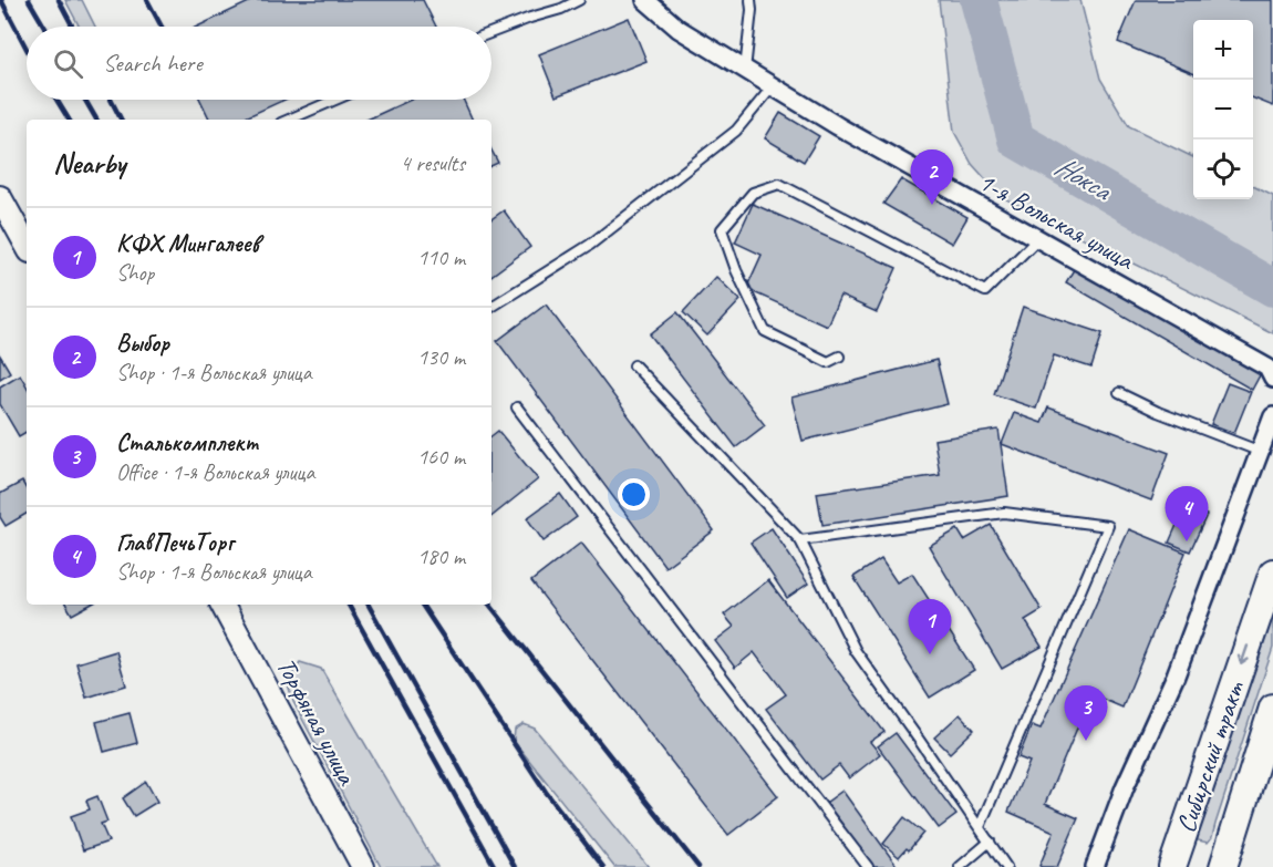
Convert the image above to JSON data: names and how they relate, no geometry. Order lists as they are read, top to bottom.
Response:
{
  "streets": {
    "main road": ["Сибирский тракт"],
    "street": ["1-я Вольская улица", "Торфяная улица"]
  },
  "water": ["Нокса"],
  "page": {
    "map_buttons": ["+", "−"],
    "search": "Search here",
    "heading": ["Nearby", "4 results"],
    "pins": [
      "2",
      "4",
      "1",
      "3"
    ],
    "list": [
      {
        "mark": "1",
        "name": "КФХ Мингалеев",
        "note": "Shop",
        "value": "110 m"
      },
      {
        "mark": "2",
        "name": "Выбор",
        "note": "Shop · 1-я Вольская улица",
        "value": "130 m"
      },
      {
        "mark": "3",
        "name": "Сталькомплект",
        "note": "Office · 1-я Вольская улица",
        "value": "160 m"
      },
      {
        "mark": "4",
        "name": "ГлавПечьТорг",
        "note": "Shop · 1-я Вольская улица",
        "value": "180 m"
      }
    ]
  }
}
